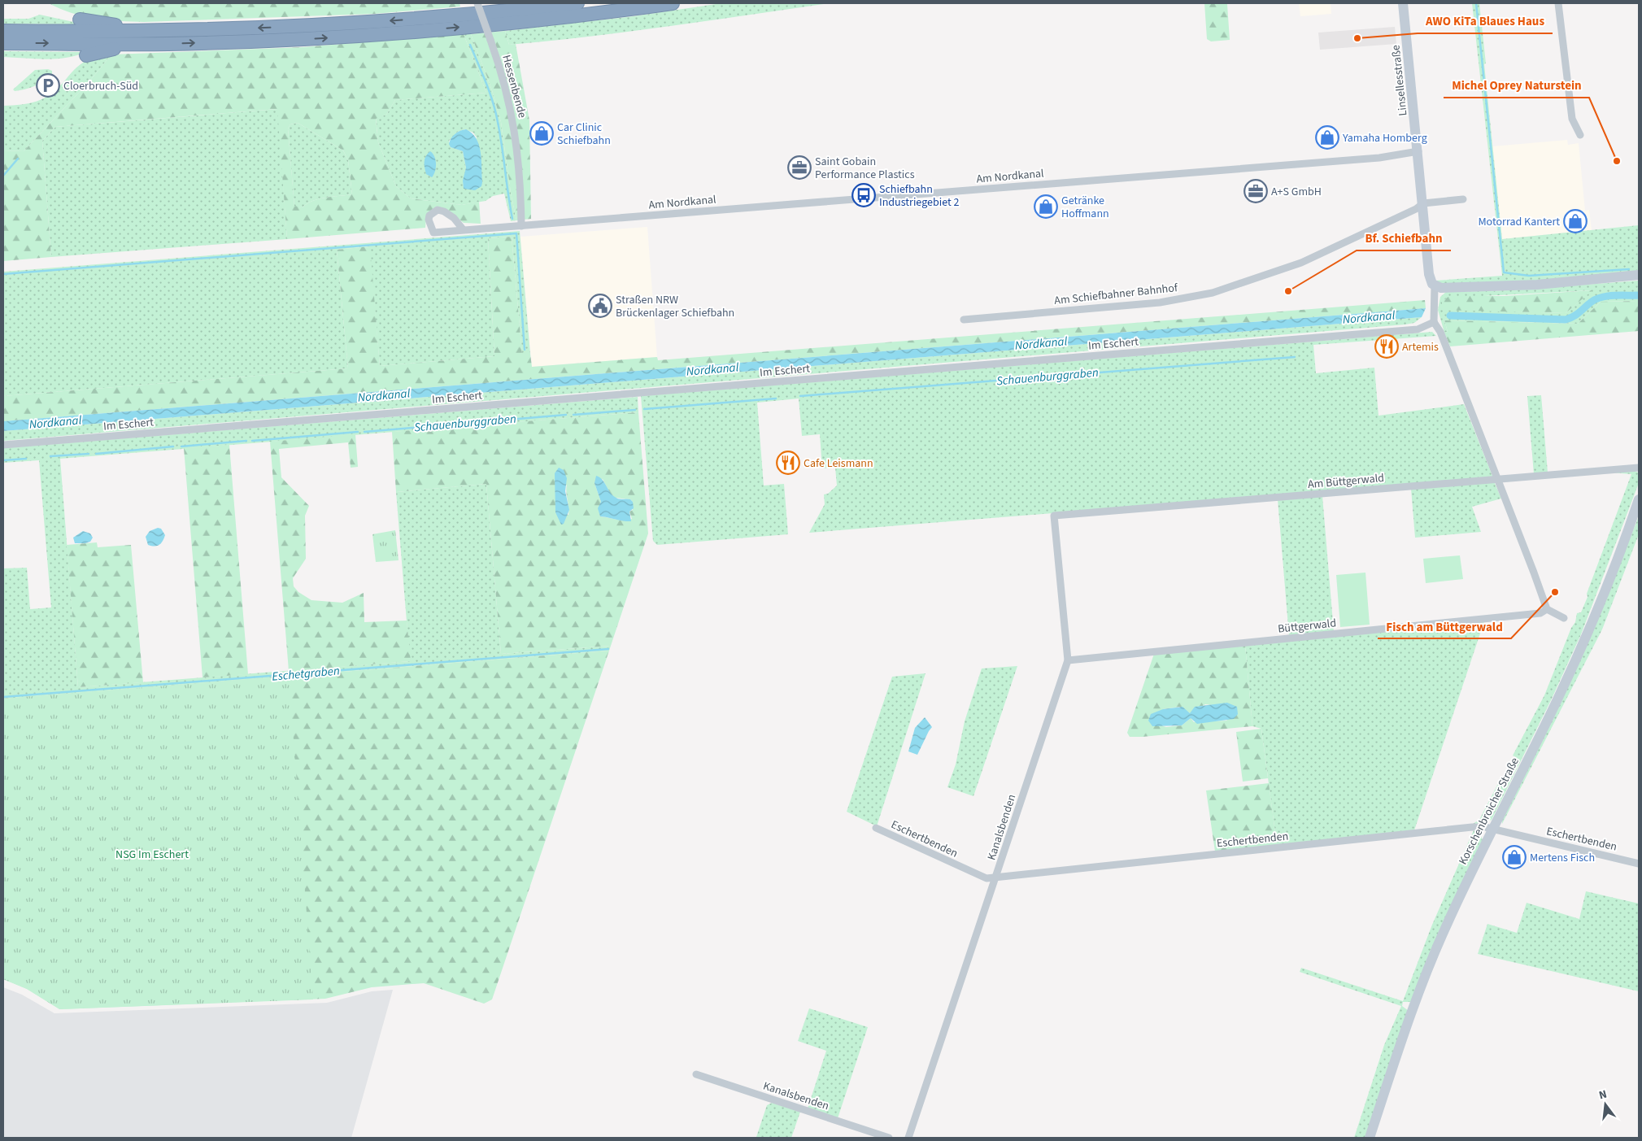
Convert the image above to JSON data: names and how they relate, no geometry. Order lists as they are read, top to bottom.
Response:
{
  "streets": {
    "main road": ["Linsellesstraße", "Korschenbroicher Straße"],
    "street": [
      "Hessenbende",
      "Am Nordkanal",
      "Am Schiefbahner Bahnhof",
      "Im Eschert",
      "Am Büttgerwald",
      "Büttgerwald",
      "Kanalsbenden",
      "Eschertbenden"
    ]
  },
  "crossings": [
    ["Linsellesstraße", "Am Nordkanal"],
    ["Linsellesstraße", "Am Schiefbahner Bahnhof"],
    ["Hessenbende", "Am Nordkanal"],
    ["Am Büttgerwald", "Kanalsbenden"],
    ["Büttgerwald", "Kanalsbenden"],
    ["Korschenbroicher Straße", "Eschertbenden"],
    ["Kanalsbenden", "Eschertbenden"]
  ],
  "water": ["Nordkanal", "Schauenburggraben", "Eschetgraben"],
  "parks": ["NSG Im Eschert"],
  "places": {
    "other": [
      "AWO KiTa Blaues Haus",
      "Michel Oprey Naturstein",
      "Bf. Schiefbahn",
      "Fisch am Büttgerwald"
    ],
    "parking": ["Cloerbruch-Süd"],
    "shop": [
      "Car Clinic Schiefbahn",
      "Yamaha Homberg",
      "Getränke Hoffmann",
      "Motorrad Kantert",
      "Mertens Fisch"
    ],
    "office": ["Saint Gobain Performance Plastics", "A+S GmbH"],
    "bus stop": ["Schiefbahn Industriegebiet 2"],
    "public building": ["Straßen NRW Brückenlager Schiefbahn"],
    "restaurant": ["Artemis", "Cafe Leismann"]
  },
  "north": "top"
}
